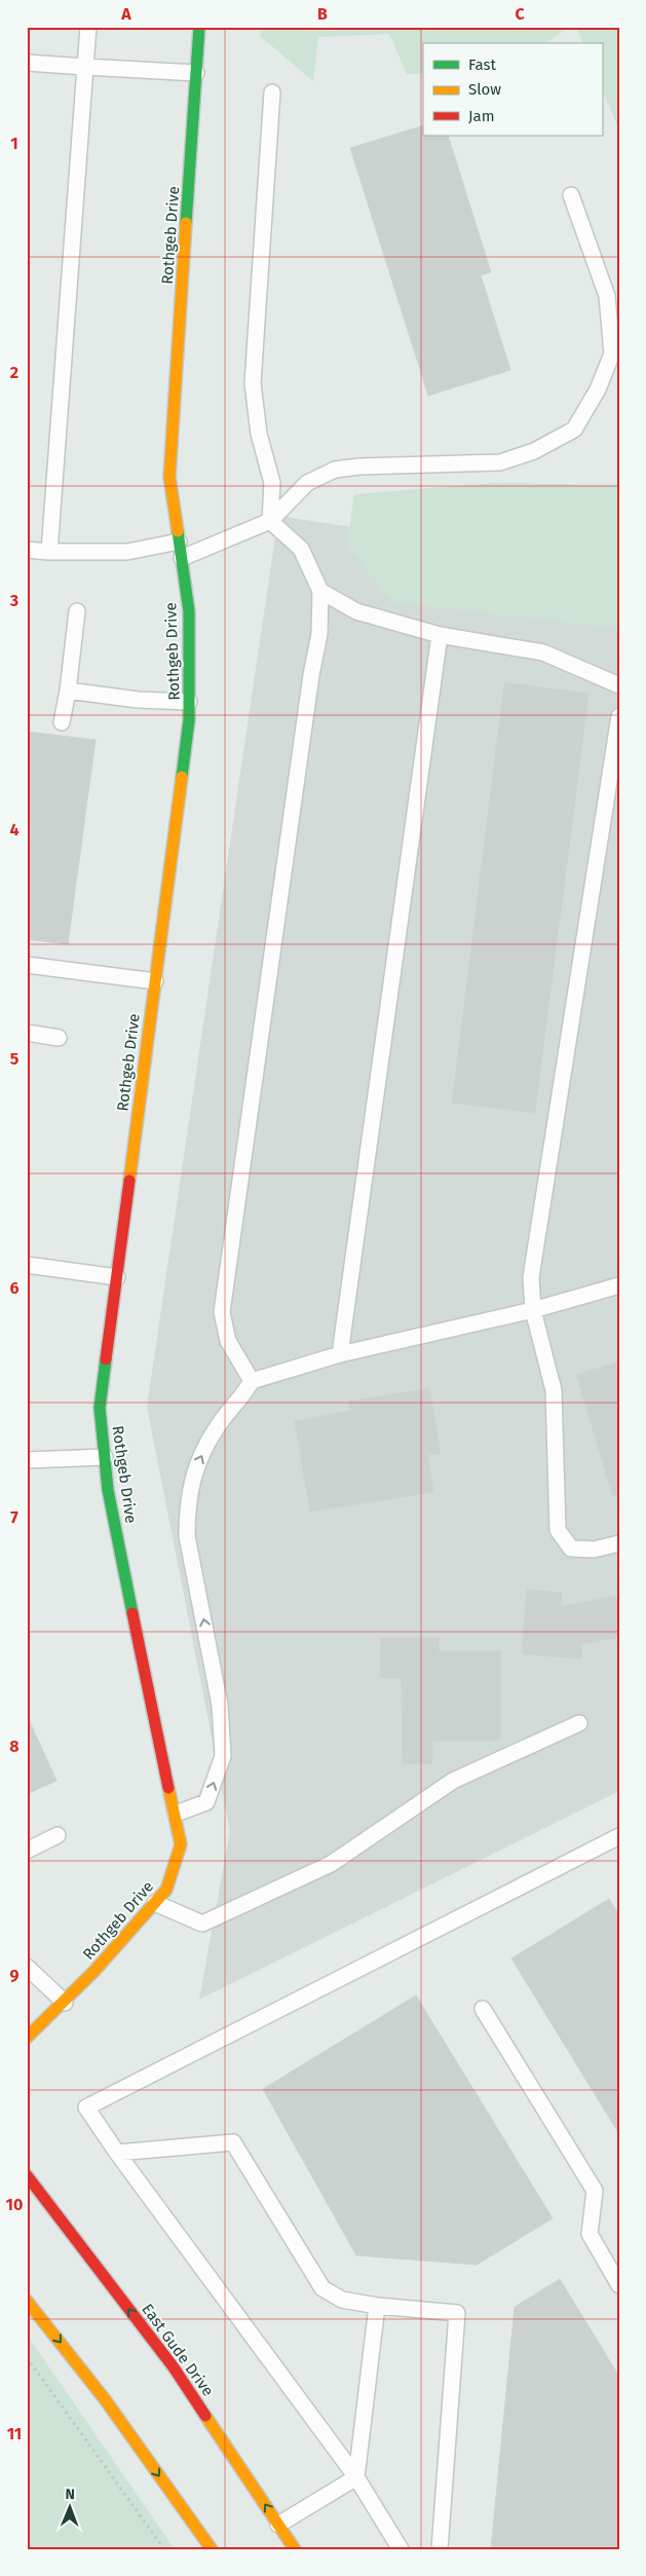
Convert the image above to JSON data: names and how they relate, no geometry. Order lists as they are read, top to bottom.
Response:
{
  "streets": {
    "street": ["Rothgeb Drive", "East Gude Drive"]
  },
  "legend": ["Fast", "Slow", "Jam"],
  "north": "top",
  "grid": {
    "columns": ["A", "B", "C"],
    "rows": [
      "1",
      "2",
      "3",
      "4",
      "5",
      "6",
      "7",
      "8",
      "9",
      "10",
      "11"
    ]
  }
}
